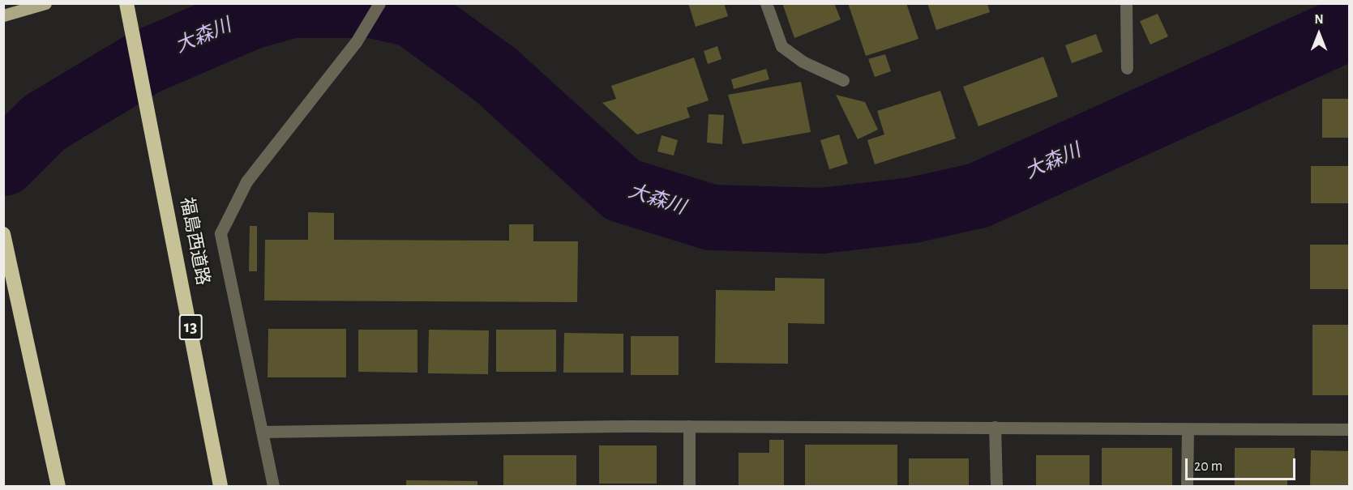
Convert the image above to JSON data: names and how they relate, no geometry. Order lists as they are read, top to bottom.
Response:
{
  "streets": {
    "highway": ["福島西道路", "13"]
  },
  "water": ["大森川"],
  "scale_bar": "20 m",
  "north": "top"
}
